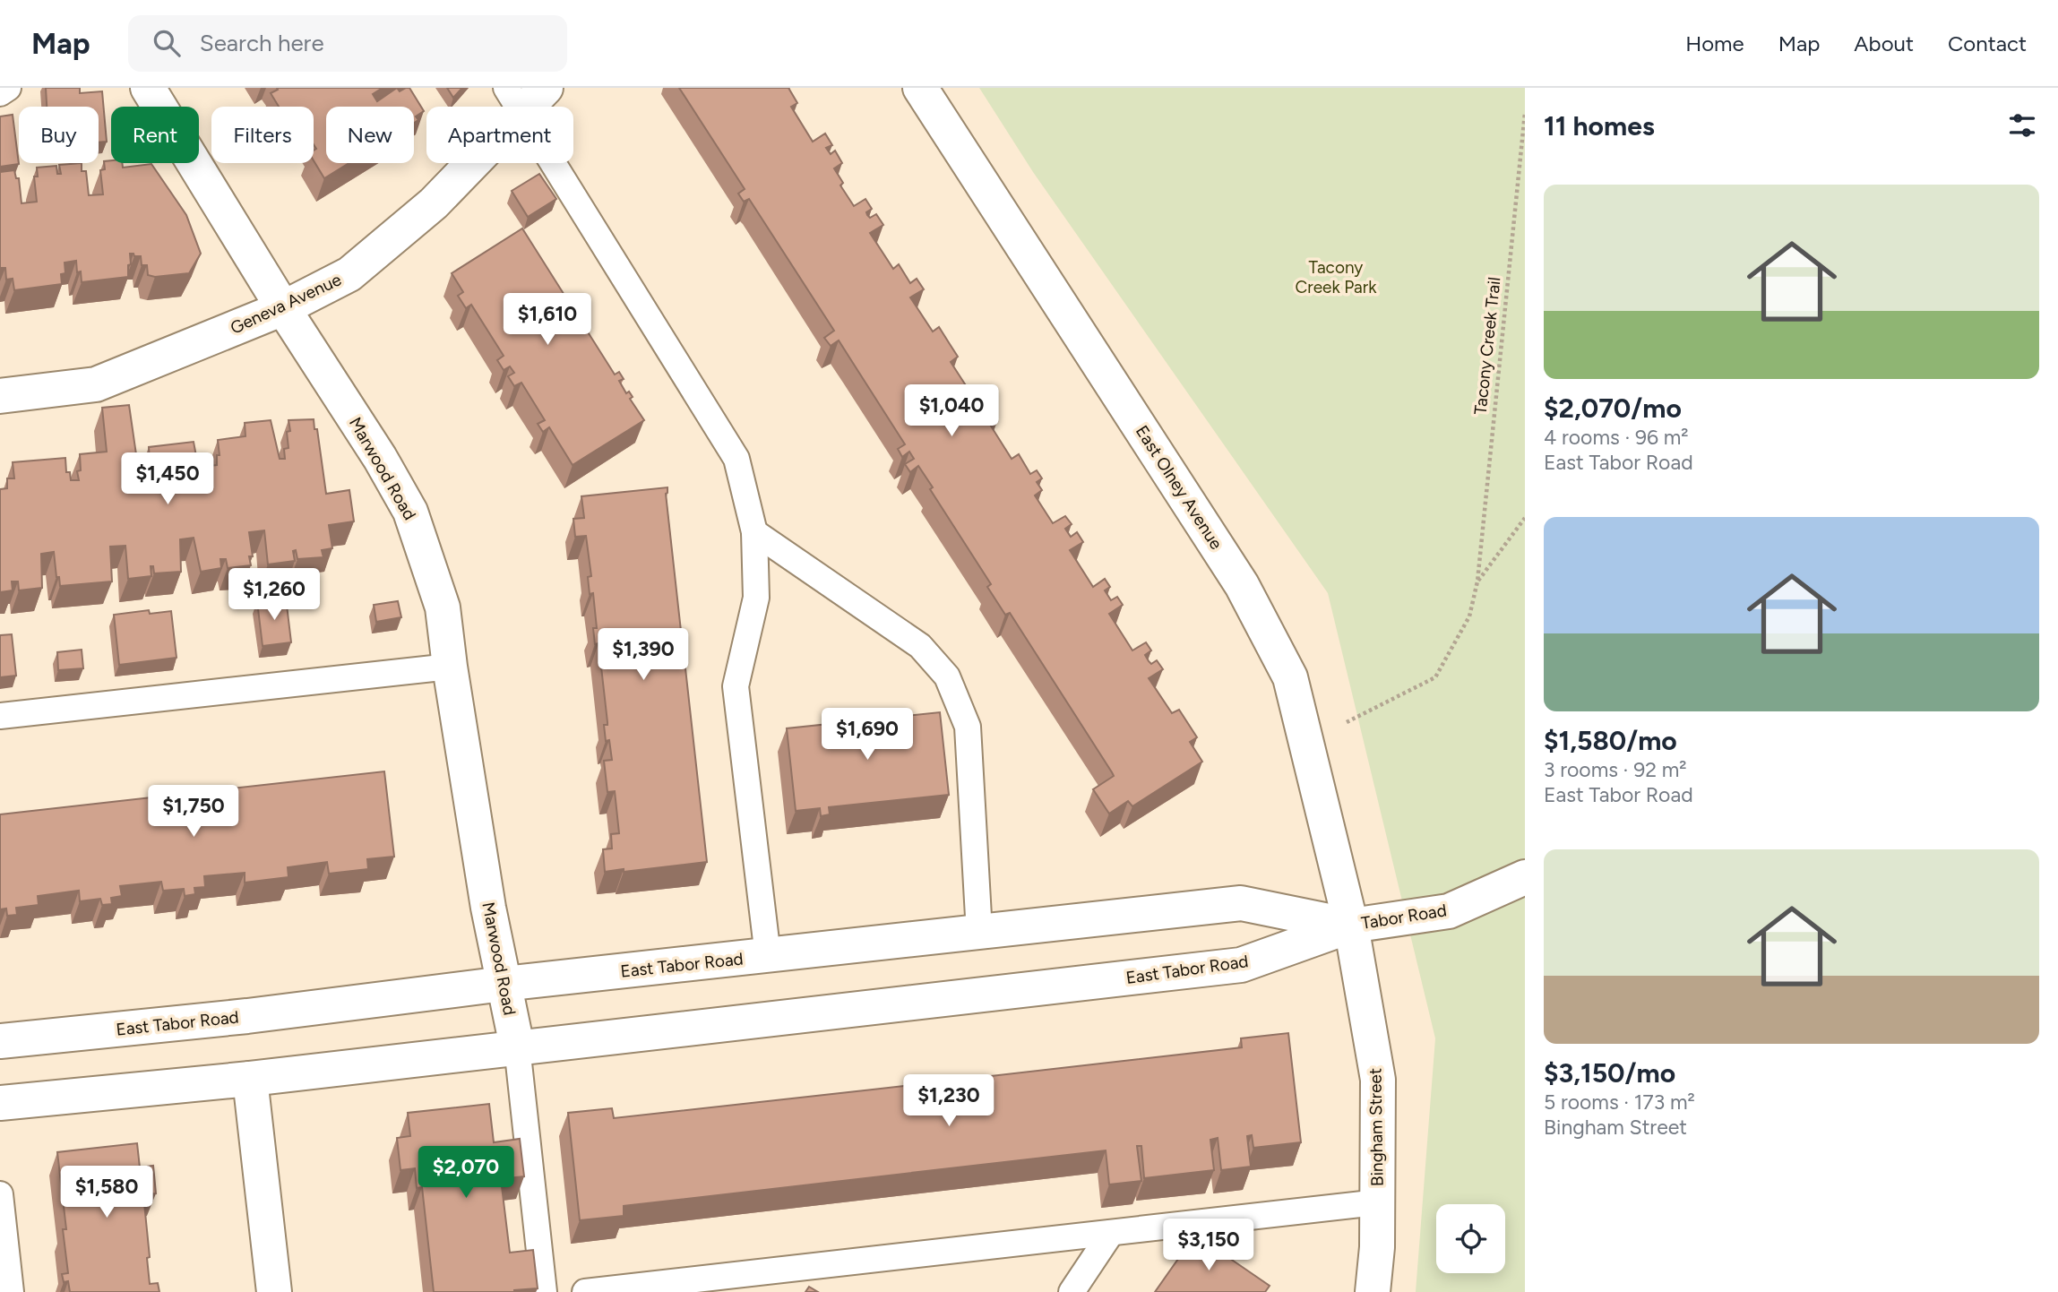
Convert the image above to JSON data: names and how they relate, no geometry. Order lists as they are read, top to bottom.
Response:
{
  "streets": {
    "street": [
      "Geneva Avenue",
      "Marwood Road",
      "East Olney Avenue",
      "Tabor Road",
      "East Tabor Road",
      "Bingham Street"
    ],
    "path": ["Tacony Creek Trail"]
  },
  "crossings": [
    ["Geneva Avenue", "Marwood Road"],
    ["Tacony Creek Trail", "East Olney Avenue"],
    ["Marwood Road", "East Tabor Road"],
    ["East Olney Avenue", "Tabor Road"],
    ["East Olney Avenue", "East Tabor Road"],
    ["East Olney Avenue", "Bingham Street"],
    ["Tabor Road", "East Tabor Road"],
    ["Tabor Road", "Bingham Street"],
    ["East Tabor Road", "Bingham Street"]
  ],
  "parks": ["Tacony Creek Park"],
  "page": {
    "header": "Map",
    "search": "Search here",
    "nav": [
      "Home",
      "Map",
      "About",
      "Contact"
    ],
    "heading": "11 homes",
    "chip": [
      "Buy",
      "Rent",
      "Filters",
      "New",
      "Apartment"
    ],
    "list": [
      {
        "name": "$2,070/mo",
        "note": "4 rooms · 96 m² · East Tabor Road"
      },
      {
        "name": "$1,580/mo",
        "note": "3 rooms · 92 m² · East Tabor Road"
      },
      {
        "name": "$3,150/mo",
        "note": "5 rooms · 173 m² · Bingham Street"
      }
    ],
    "price": [
      "$1,610",
      "$1,040",
      "$1,450",
      "$1,260",
      "$1,390",
      "$1,690",
      "$1,750",
      "$1,230",
      "$2,070",
      "$1,580",
      "$3,150"
    ]
  }
}
